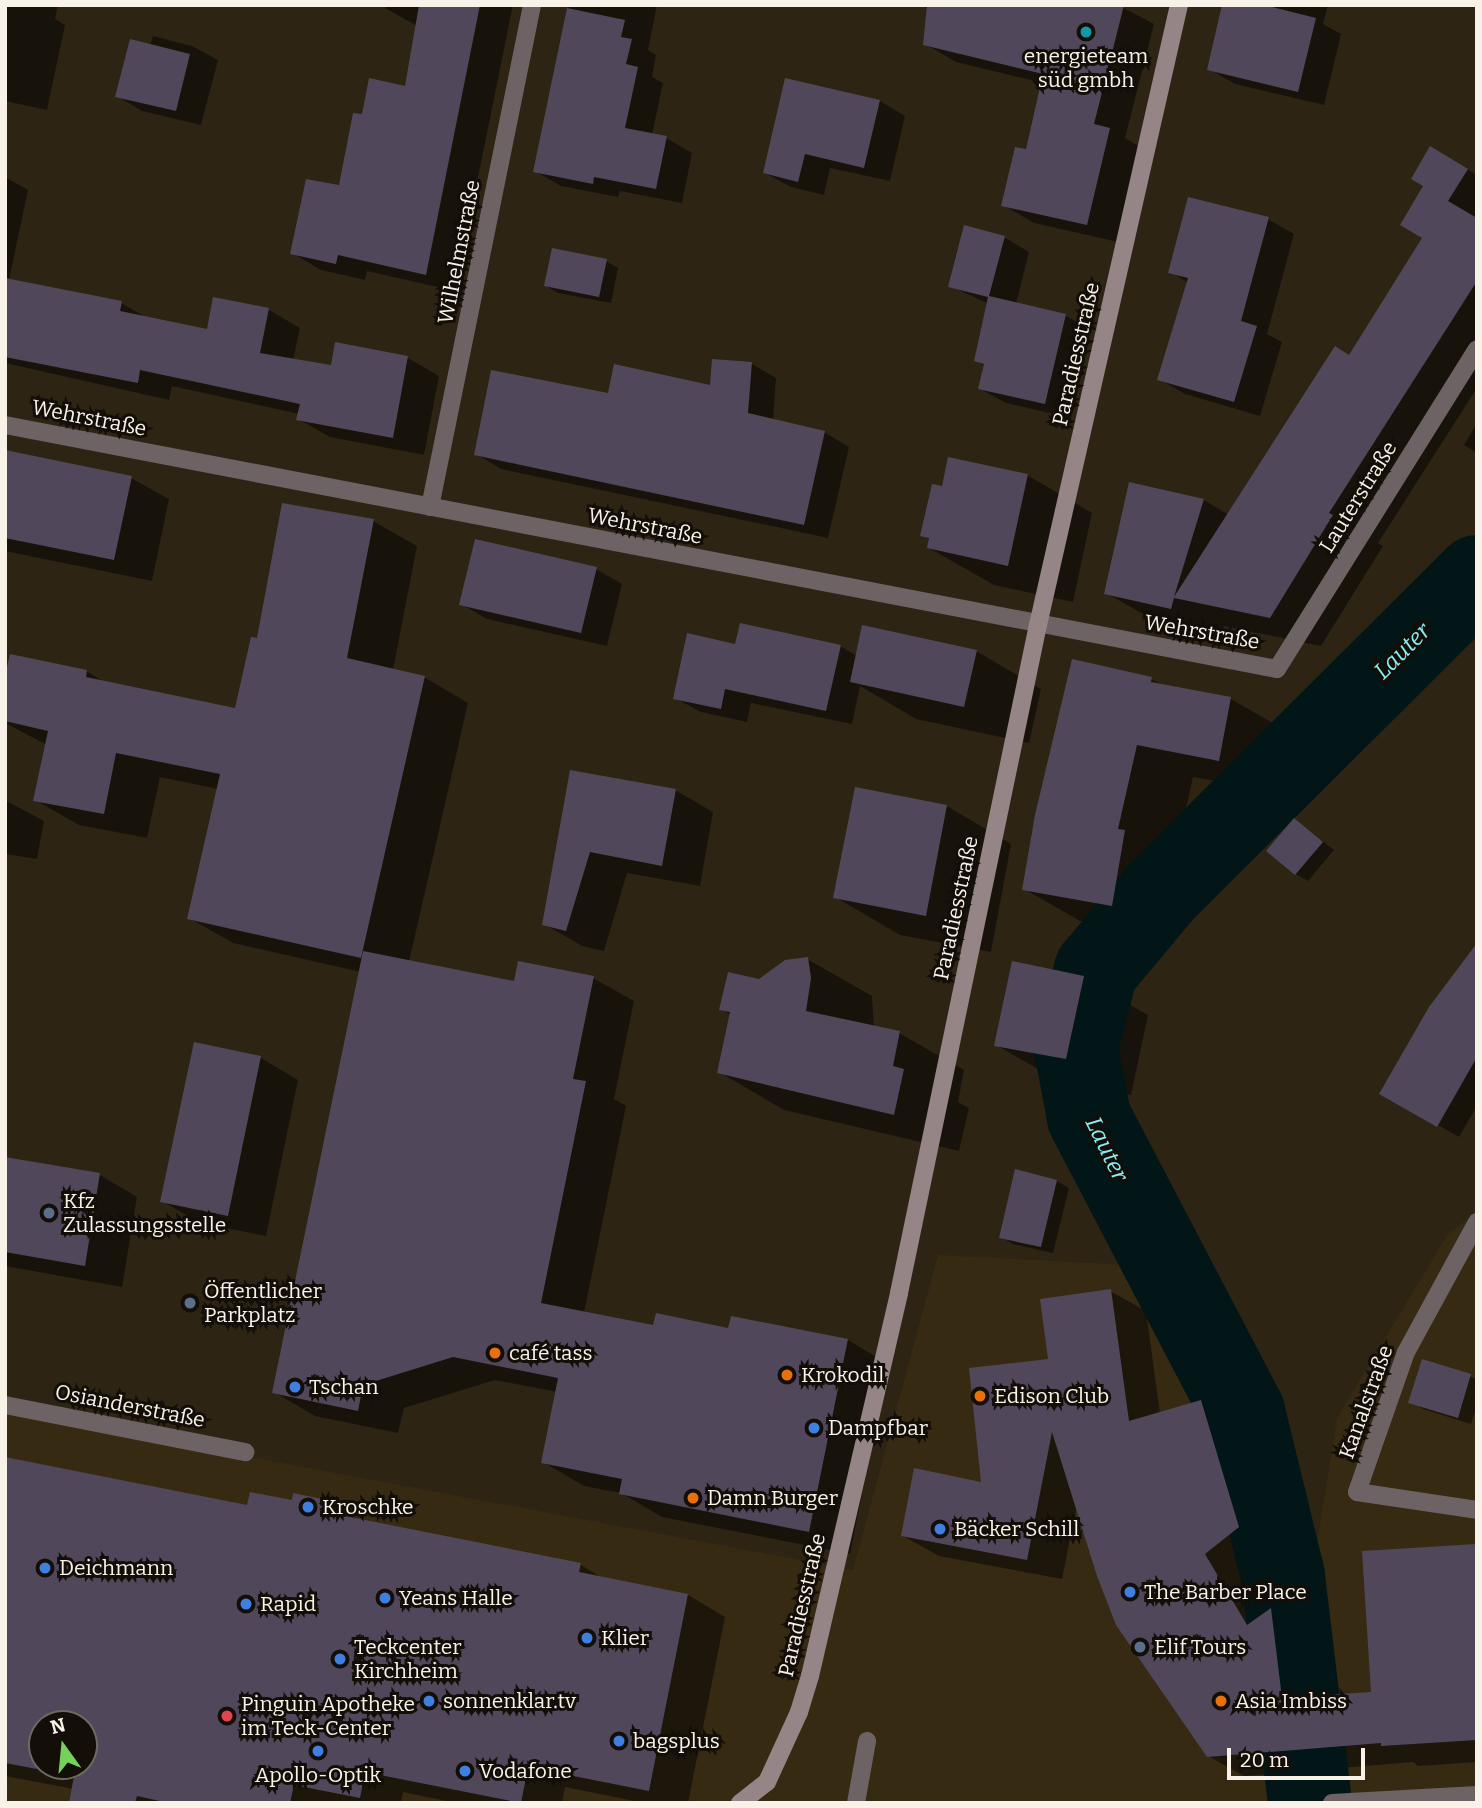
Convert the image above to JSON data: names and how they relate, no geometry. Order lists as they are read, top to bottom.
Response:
{
  "streets": {
    "main road": ["Paradiesstraße"],
    "street": [
      "Wilhelmstraße",
      "Wehrstraße",
      "Lauterstraße",
      "Kanalstraße",
      "Osianderstraße"
    ]
  },
  "crossings": [
    ["Wilhelmstraße", "Wehrstraße"],
    ["Paradiesstraße", "Wehrstraße"],
    ["Wehrstraße", "Lauterstraße"]
  ],
  "water": ["Lauter"],
  "places": [
    "energieteam süd gmbh",
    "Kfz Zulassungsstelle",
    "Öffentlicher Parkplatz",
    "café tass",
    "Krokodil",
    "Tschan",
    "Edison Club",
    "Dampfbar",
    "Damn Burger",
    "Kroschke",
    "Bäcker Schill",
    "Deichmann",
    "The Barber Place",
    "Yeans Halle",
    "Rapid",
    "Klier",
    "Elif Tours",
    "Teckcenter Kirchheim",
    "sonnenklar.tv",
    "Asia Imbiss",
    "Pinguin Apotheke im Teck-Center",
    "bagsplus",
    "Apollo-Optik",
    "Vodafone"
  ],
  "scale_bar": "20 m",
  "north": "top"
}
